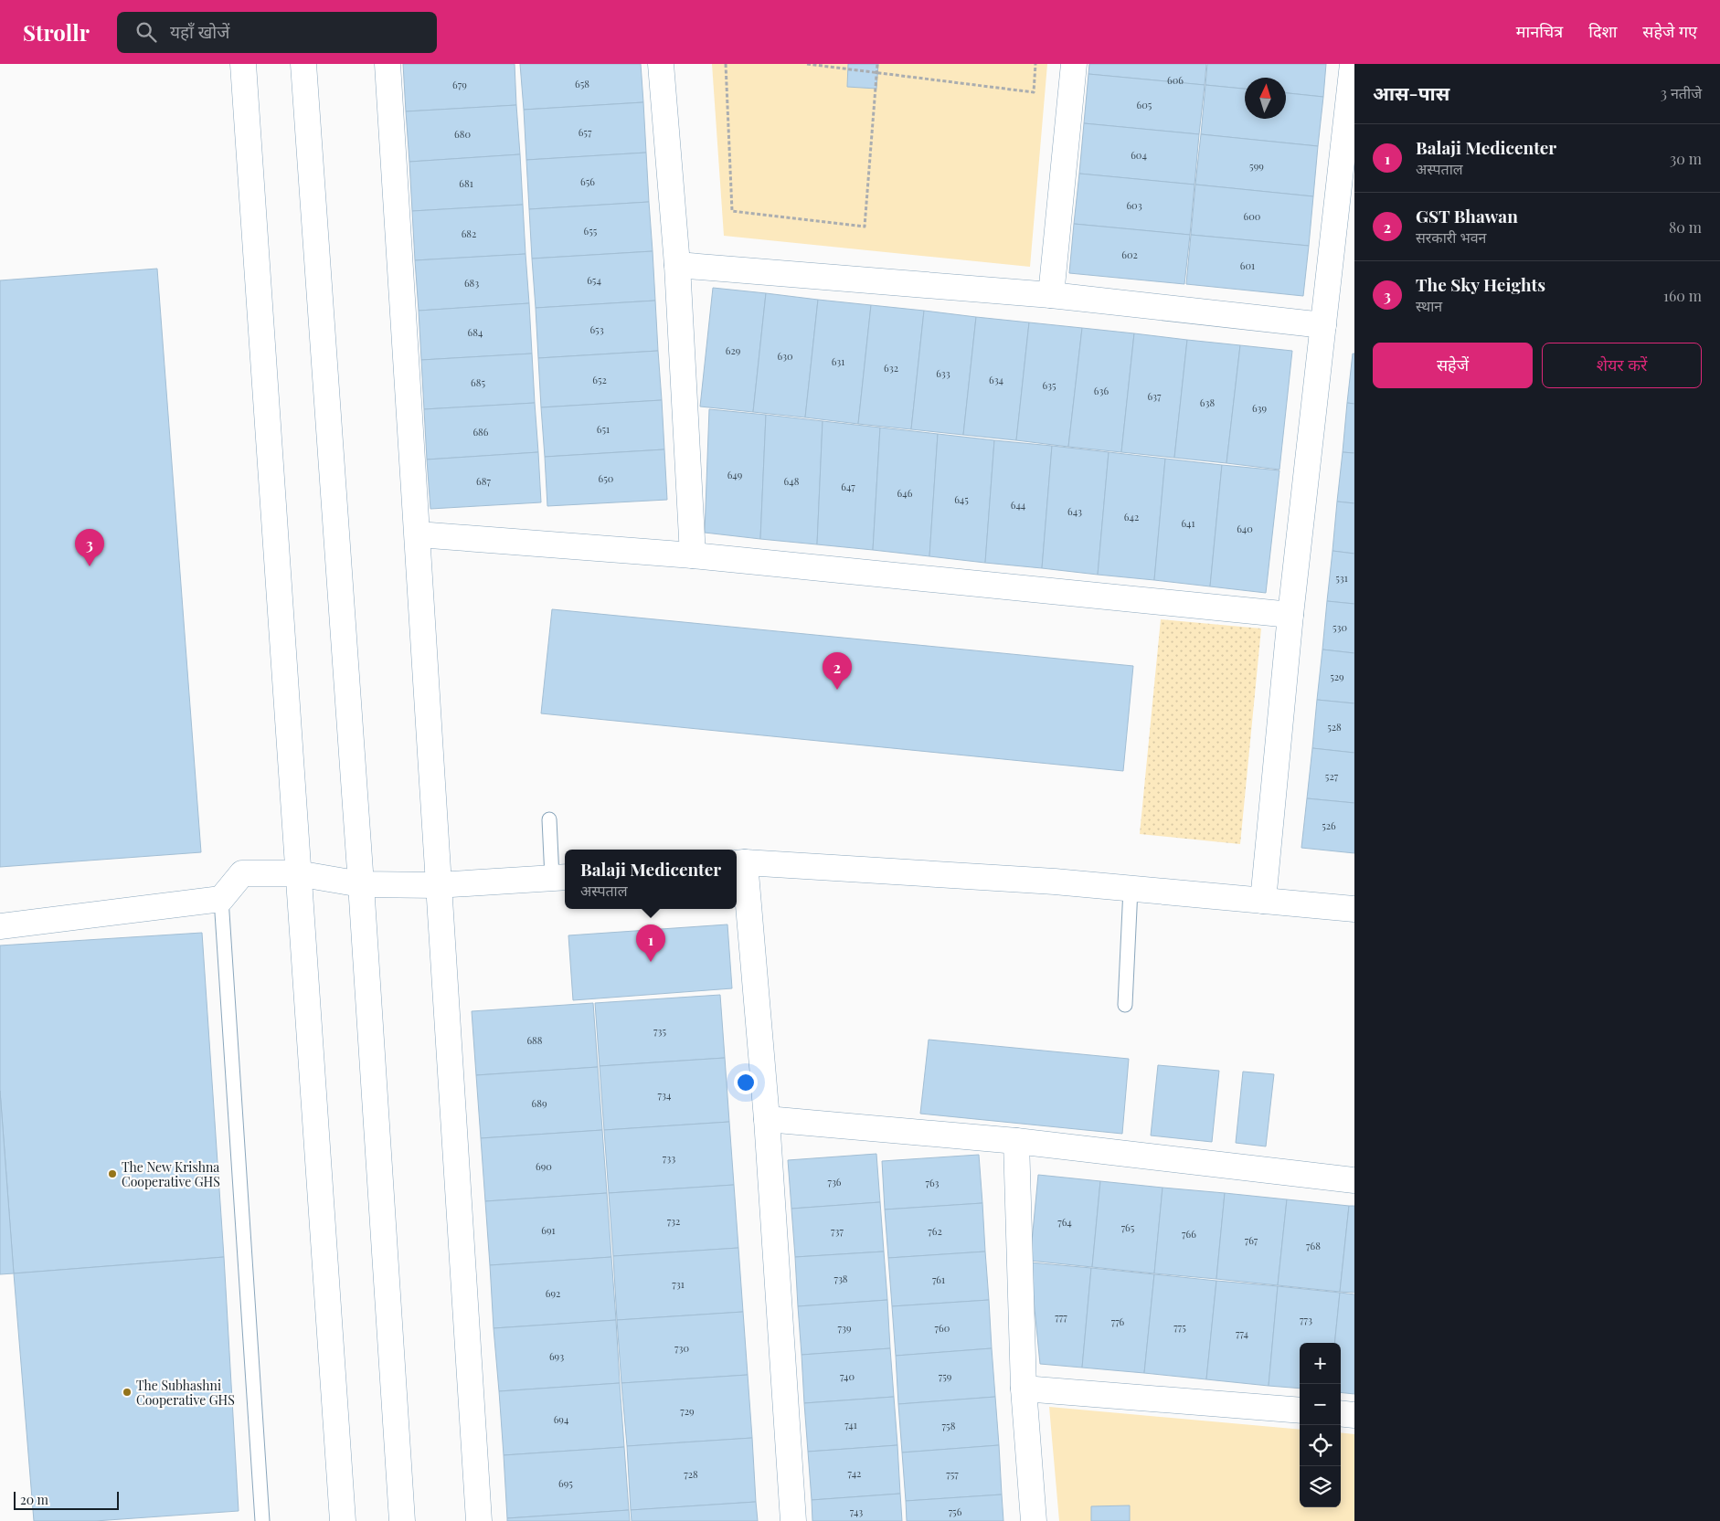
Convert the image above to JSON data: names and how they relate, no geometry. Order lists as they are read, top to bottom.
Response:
{
  "places": ["The New Krishna Cooperative GHS", "The Subhashni Cooperative GHS"],
  "house_numbers": [
    "606",
    "658",
    "679",
    "605",
    "657",
    "680",
    "604",
    "599",
    "656",
    "681",
    "603",
    "600",
    "655",
    "682",
    "602",
    "601",
    "654",
    "683",
    "653",
    "684",
    "629",
    "630",
    "631",
    "632",
    "633",
    "652",
    "634",
    "685",
    "635",
    "636",
    "637",
    "638",
    "639",
    "651",
    "686",
    "649",
    "650",
    "687",
    "648",
    "647",
    "646",
    "645",
    "644",
    "643",
    "642",
    "641",
    "640",
    "531",
    "530",
    "529",
    "528",
    "527",
    "526",
    "735",
    "688",
    "734",
    "689",
    "733",
    "690",
    "736",
    "763",
    "732",
    "764",
    "765",
    "691",
    "737",
    "762",
    "766",
    "767",
    "768",
    "738",
    "761",
    "731",
    "692",
    "777",
    "773",
    "776",
    "775",
    "739",
    "760",
    "774",
    "730",
    "693",
    "740",
    "759",
    "729",
    "694",
    "741",
    "758",
    "742",
    "728",
    "757",
    "695",
    "743",
    "756"
  ],
  "scale_bar": "20 m",
  "north": "top",
  "page": {
    "header": "Strollr",
    "search": "यहाँ खोजें",
    "nav": ["मानचित्र", "दिशा", "सहेजे गए"],
    "heading": ["आस-पास", "3 नतीजे"],
    "list": [
      {
        "mark": "1",
        "name": "Balaji Medicenter",
        "note": "अस्पताल",
        "value": "30 m"
      },
      {
        "mark": "2",
        "name": "GST Bhawan",
        "note": "सरकारी भवन",
        "value": "80 m"
      },
      {
        "mark": "3",
        "name": "The Sky Heights",
        "note": "स्थान",
        "value": "160 m"
      }
    ],
    "buttons": ["सहेजें", "शेयर करें"],
    "pins": ["3", "2", "1"],
    "popup": ["Balaji Medicenter", "अस्पताल"],
    "map_buttons": ["+", "−"],
    "scale": "20 m"
  }
}
